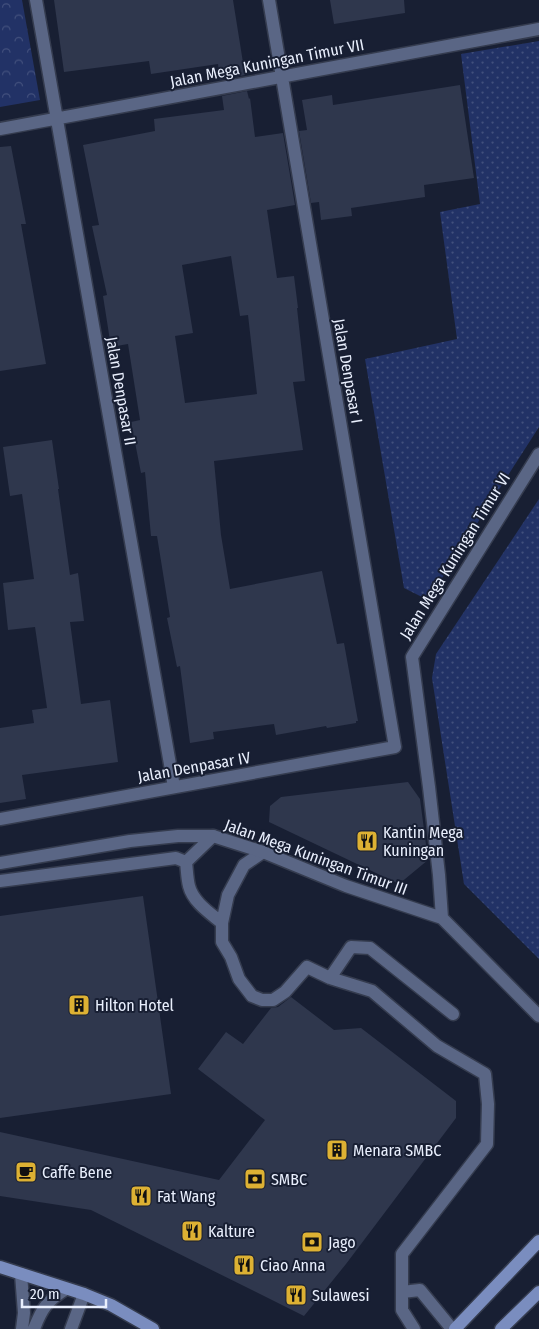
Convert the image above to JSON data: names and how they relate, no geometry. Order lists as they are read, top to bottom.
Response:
{
  "streets": {
    "street": [
      "Jalan Mega Kuningan Timur VII",
      "Jalan Denpasar I",
      "Jalan Denpasar II",
      "Jalan Mega Kuningan Timur VI",
      "Jalan Denpasar IV",
      "Jalan Mega Kuningan Timur III"
    ]
  },
  "crossings": [
    ["Jalan Mega Kuningan Timur VII", "Jalan Denpasar I"],
    ["Jalan Mega Kuningan Timur VII", "Jalan Denpasar II"],
    ["Jalan Denpasar I", "Jalan Denpasar IV"],
    ["Jalan Denpasar II", "Jalan Denpasar IV"],
    ["Jalan Mega Kuningan Timur VI", "Jalan Mega Kuningan Timur III"]
  ],
  "places": {
    "restaurant": [
      "Kantin Mega Kuningan",
      "Fat Wang",
      "Kalture",
      "Ciao Anna",
      "Sulawesi"
    ],
    "building": ["Hilton Hotel", "Menara SMBC"],
    "cafe": ["Caffe Bene"],
    "bank": ["SMBC", "Jago"]
  },
  "scale_bar": "20 m"
}
